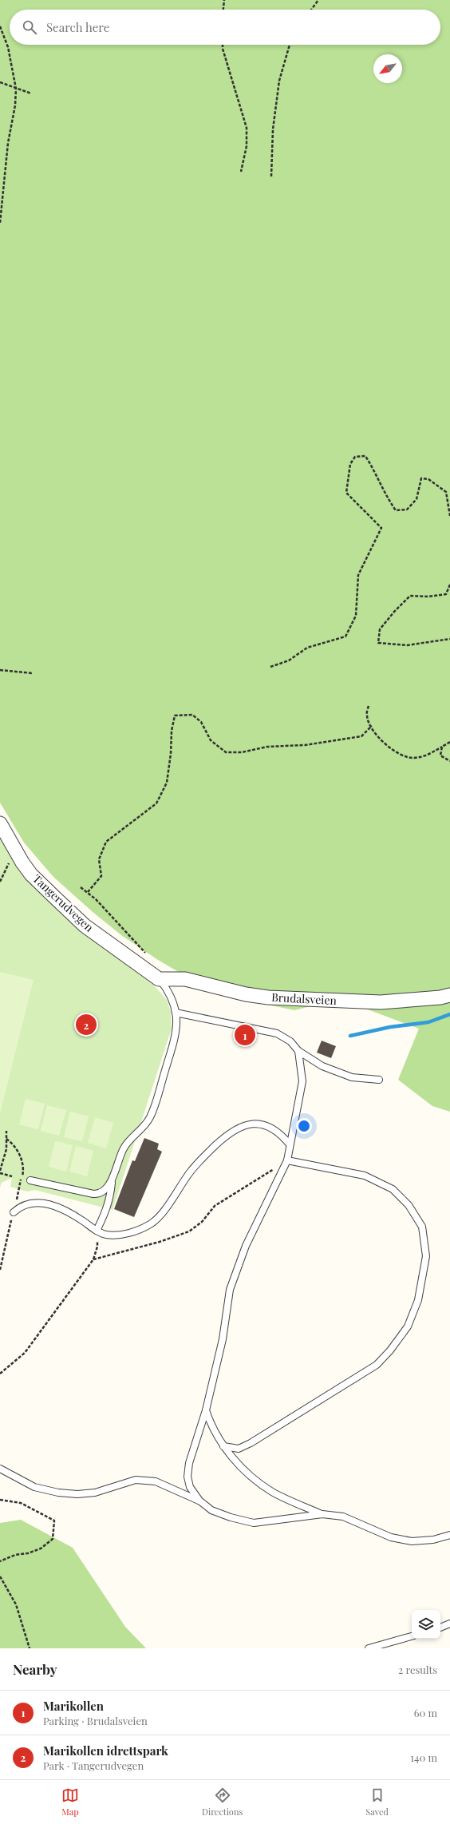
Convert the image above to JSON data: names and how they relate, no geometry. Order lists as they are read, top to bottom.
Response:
{
  "streets": {
    "street": ["Tangerudvegen", "Brudalsveien"]
  },
  "crossings": [
    ["Tangerudvegen", "Brudalsveien"]
  ],
  "north": "bottom left",
  "page": {
    "search": "Search here",
    "pins": ["2", "1"],
    "heading": ["Nearby", "2 results"],
    "list": [
      {
        "mark": "1",
        "name": "Marikollen",
        "note": "Parking · Brudalsveien",
        "value": "60 m"
      },
      {
        "mark": "2",
        "name": "Marikollen idrettspark",
        "note": "Park · Tangerudvegen",
        "value": "140 m"
      }
    ],
    "nav": ["Map", "Directions", "Saved"]
  }
}
